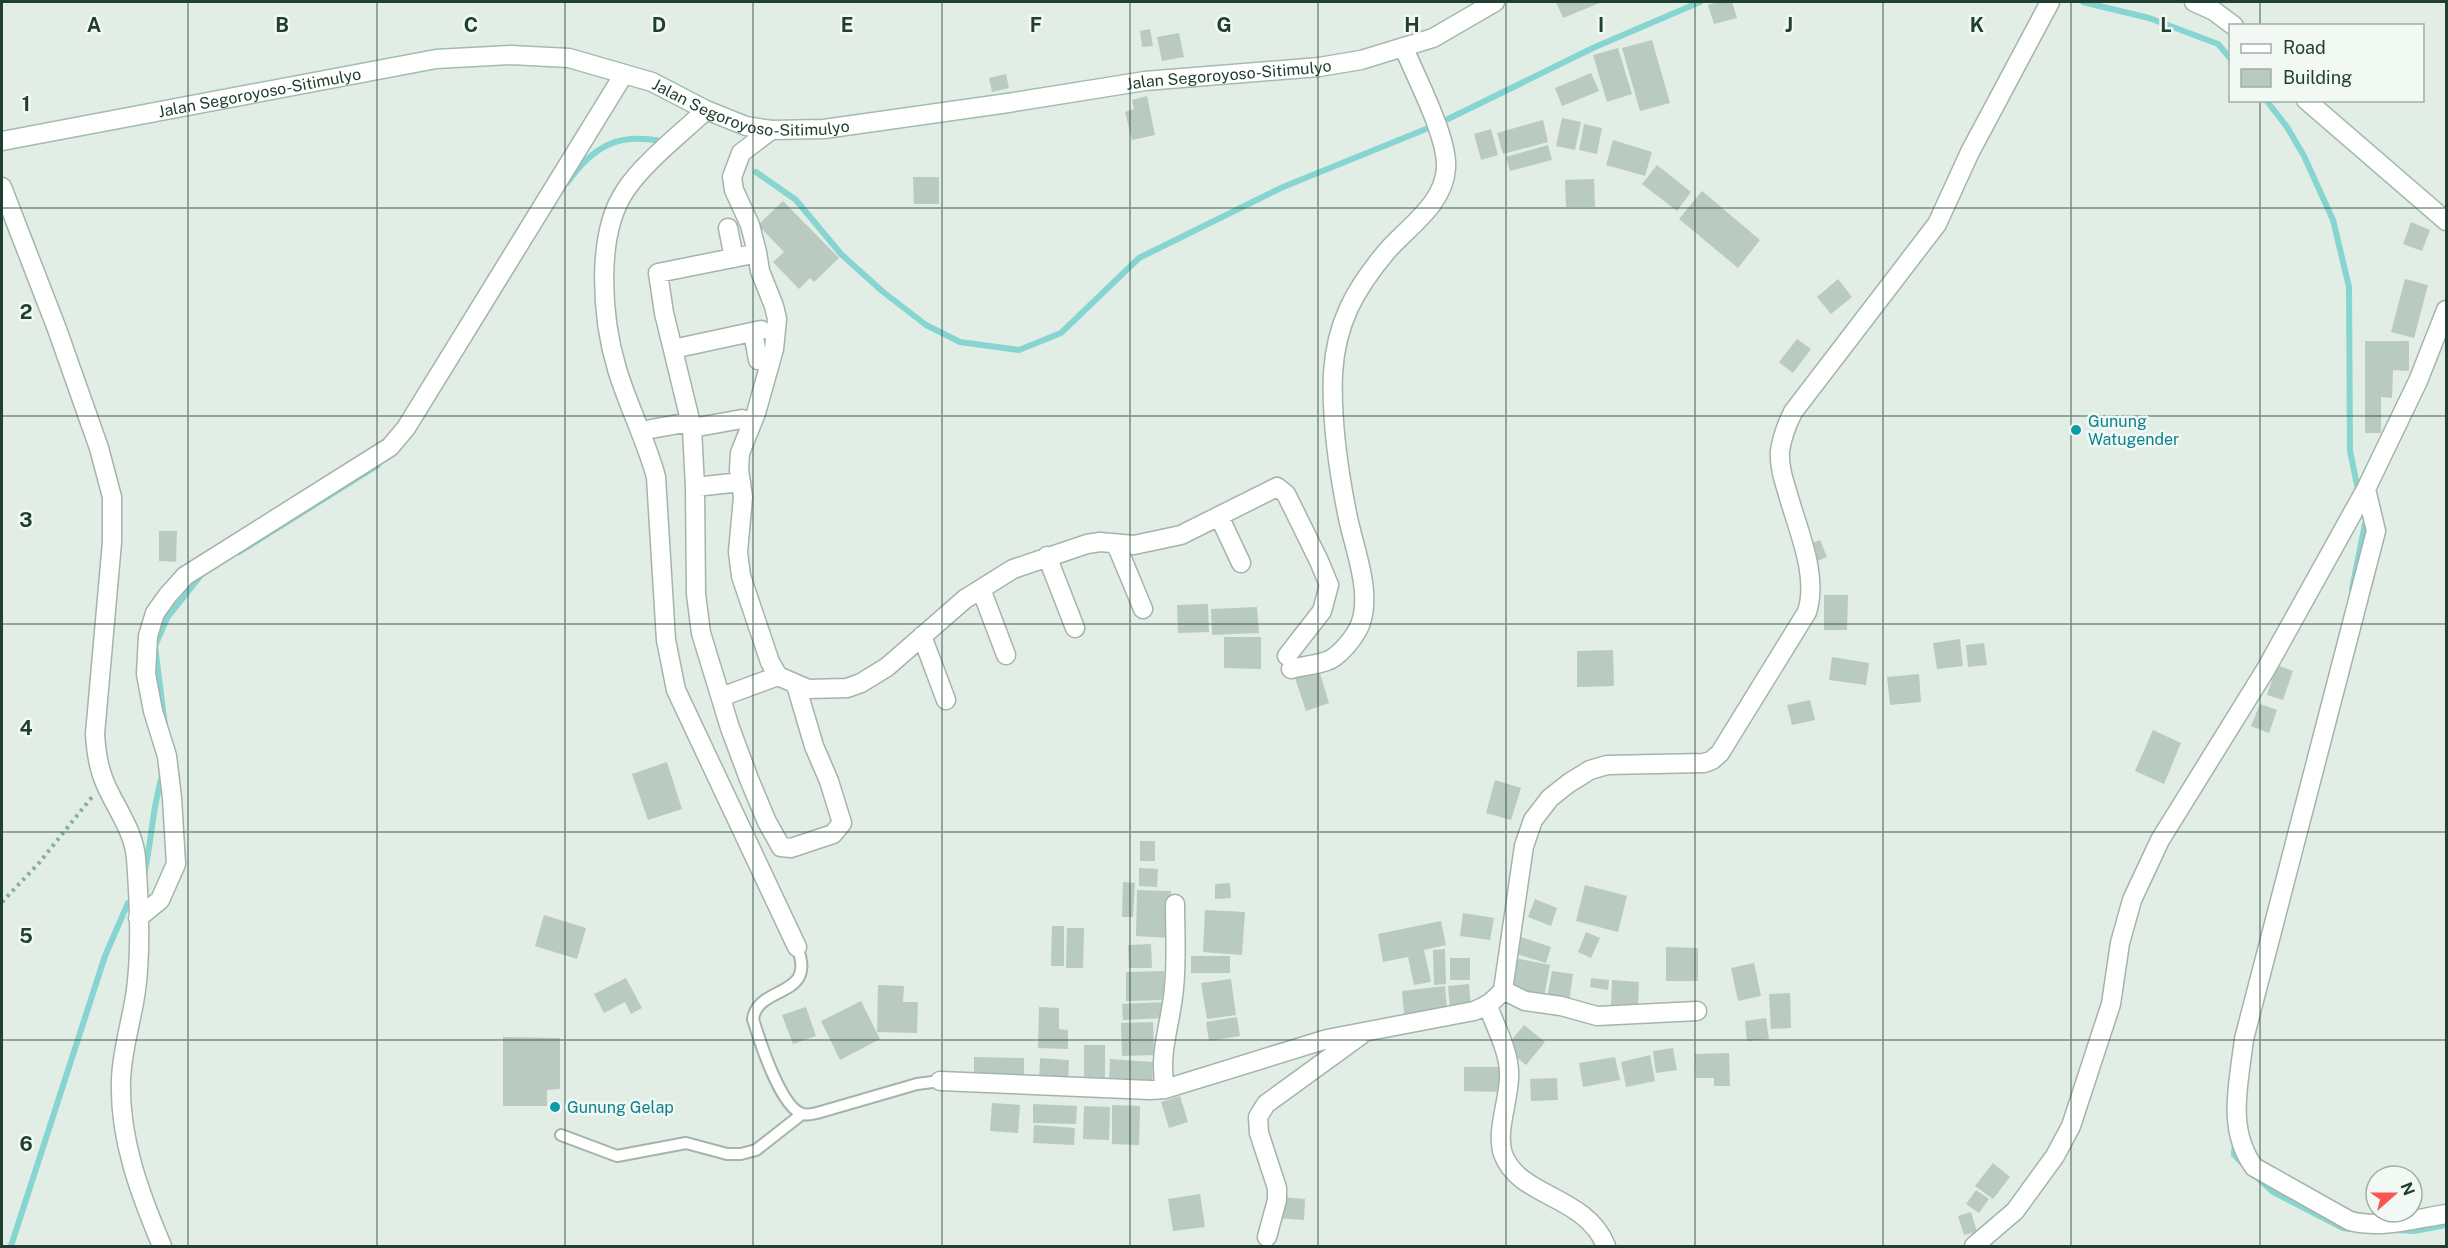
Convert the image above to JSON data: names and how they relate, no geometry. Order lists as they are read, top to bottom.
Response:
{
  "streets": {
    "street": ["Jalan Segoroyoso-Sitimulyo"]
  },
  "places": ["Gunung Watugender", "Gunung Gelap"],
  "legend": ["Road", "Building"],
  "north": "right",
  "grid": {
    "columns": [
      "A",
      "B",
      "C",
      "D",
      "E",
      "F",
      "G",
      "H",
      "I",
      "J",
      "K",
      "L"
    ],
    "rows": [
      "1",
      "2",
      "3",
      "4",
      "5",
      "6"
    ]
  }
}
